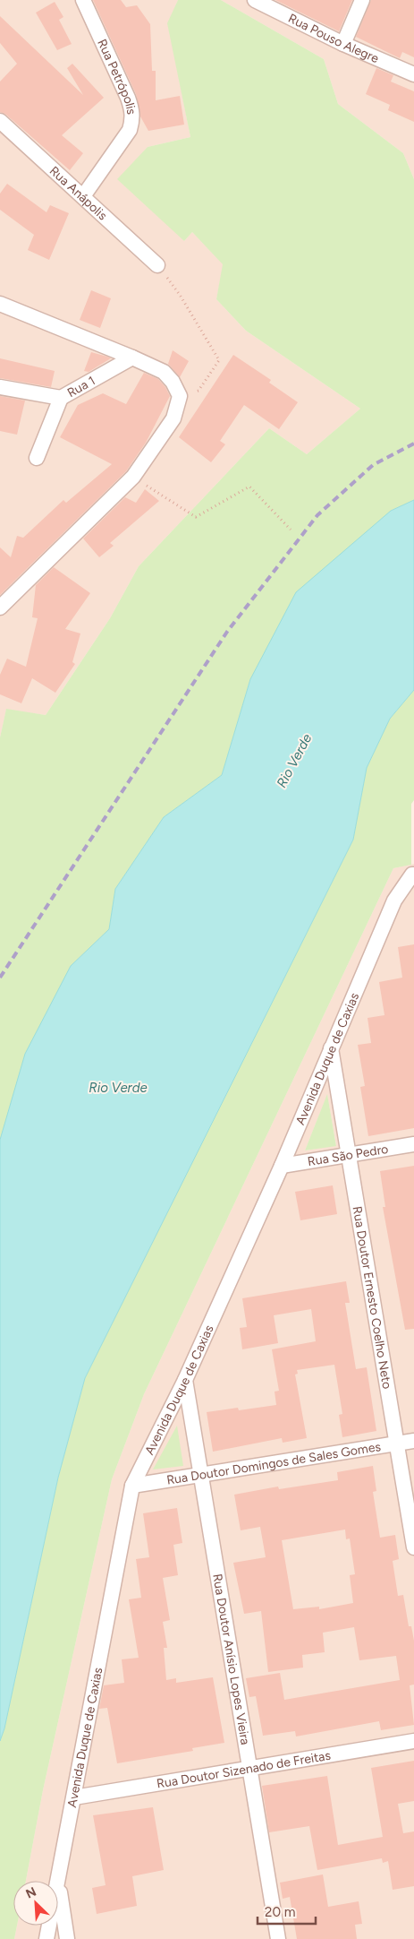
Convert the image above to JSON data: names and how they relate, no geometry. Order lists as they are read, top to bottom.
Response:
{
  "streets": {
    "street": [
      "Rua Pouso Alegre",
      "Rua Petrópolis",
      "Rua Anápolis",
      "Rua 1",
      "Avenida Duque de Caxias",
      "Rua São Pedro",
      "Rua Doutor Ernesto Coelho Neto",
      "Rua Doutor Domingos de Sales Gomes",
      "Rua Doutor Anísio Lopes Vieira",
      "Rua Doutor Sizenado de Freitas"
    ]
  },
  "crossings": [
    ["Rua Petrópolis", "Rua Anápolis"],
    ["Avenida Duque de Caxias", "Rua São Pedro"],
    ["Avenida Duque de Caxias", "Rua Doutor Ernesto Coelho Neto"],
    ["Avenida Duque de Caxias", "Rua Doutor Domingos de Sales Gomes"],
    ["Avenida Duque de Caxias", "Rua Doutor Anísio Lopes Vieira"],
    ["Avenida Duque de Caxias", "Rua Doutor Sizenado de Freitas"],
    ["Rua São Pedro", "Rua Doutor Ernesto Coelho Neto"],
    ["Rua Doutor Ernesto Coelho Neto", "Rua Doutor Domingos de Sales Gomes"],
    ["Rua Doutor Domingos de Sales Gomes", "Rua Doutor Anísio Lopes Vieira"],
    ["Rua Doutor Anísio Lopes Vieira", "Rua Doutor Sizenado de Freitas"]
  ],
  "water": ["Rio Verde"],
  "scale_bar": "20 m",
  "north": "top left"
}
